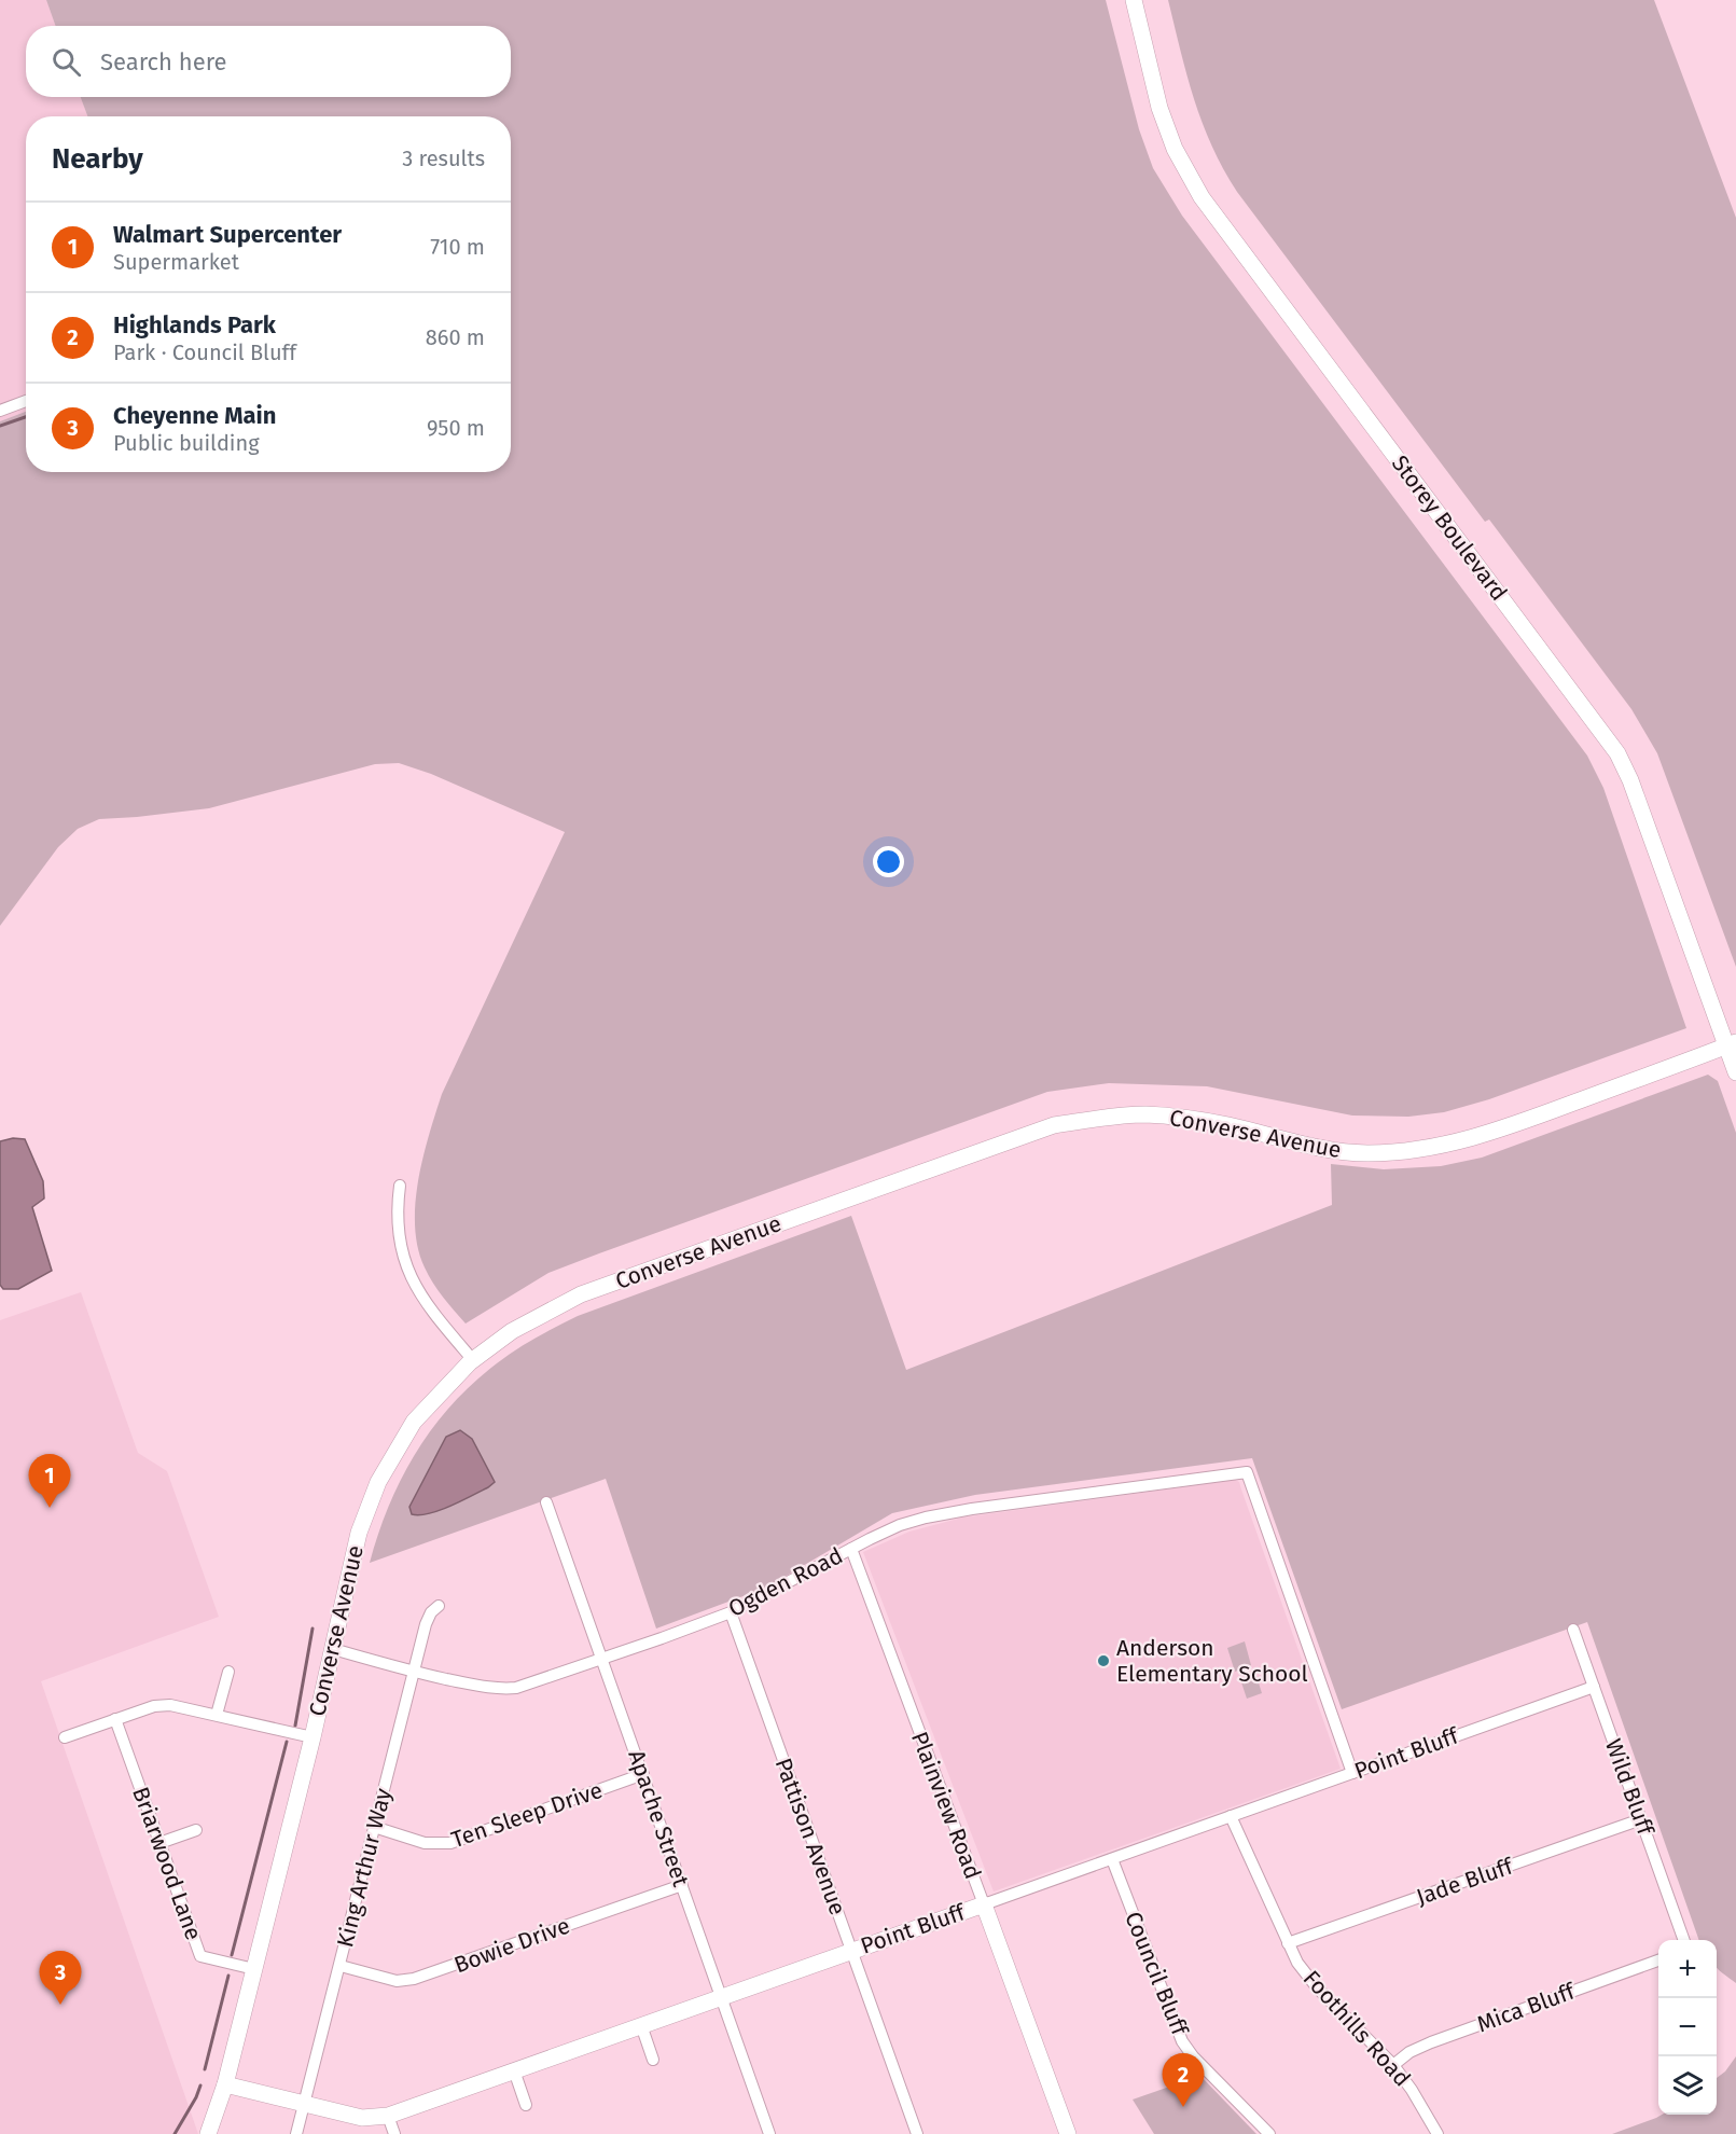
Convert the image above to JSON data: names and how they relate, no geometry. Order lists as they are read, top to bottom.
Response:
{
  "streets": {
    "main road": [
      "Storey Boulevard",
      "Converse Avenue",
      "Point Bluff",
      "Plainview Road"
    ],
    "street": [
      "Ogden Road",
      "Wild Bluff",
      "Ten Sleep Drive",
      "Apache Street",
      "Pattison Avenue",
      "Briarwood Lane",
      "King Arthur Way",
      "Jade Bluff",
      "Bowie Drive",
      "Council Bluff",
      "Mica Bluff",
      "Foothills Road"
    ]
  },
  "crossings": [
    ["Storey Boulevard", "Converse Avenue"],
    ["Converse Avenue", "Ogden Road"],
    ["Converse Avenue", "Point Bluff"],
    ["Converse Avenue", "Briarwood Lane"],
    ["Ogden Road", "Point Bluff"],
    ["Ogden Road", "Plainview Road"],
    ["Ogden Road", "Apache Street"],
    ["Ogden Road", "Pattison Avenue"],
    ["Ogden Road", "King Arthur Way"],
    ["Point Bluff", "Wild Bluff"],
    ["Point Bluff", "Plainview Road"],
    ["Point Bluff", "Apache Street"],
    ["Point Bluff", "Pattison Avenue"],
    ["Point Bluff", "King Arthur Way"],
    ["Point Bluff", "Council Bluff"],
    ["Point Bluff", "Foothills Road"],
    ["Wild Bluff", "Jade Bluff"],
    ["Ten Sleep Drive", "Apache Street"],
    ["Ten Sleep Drive", "King Arthur Way"],
    ["Apache Street", "Bowie Drive"],
    ["King Arthur Way", "Bowie Drive"],
    ["Jade Bluff", "Foothills Road"],
    ["Mica Bluff", "Foothills Road"]
  ],
  "places": ["Anderson Elementary School"],
  "page": {
    "search": "Search here",
    "heading": ["Nearby", "3 results"],
    "list": [
      {
        "mark": "1",
        "name": "Walmart Supercenter",
        "note": "Supermarket",
        "value": "710 m"
      },
      {
        "mark": "2",
        "name": "Highlands Park",
        "note": "Park · Council Bluff",
        "value": "860 m"
      },
      {
        "mark": "3",
        "name": "Cheyenne Main",
        "note": "Public building",
        "value": "950 m"
      }
    ],
    "pins": ["1", "3", "2"],
    "map_buttons": ["+", "−"]
  }
}
